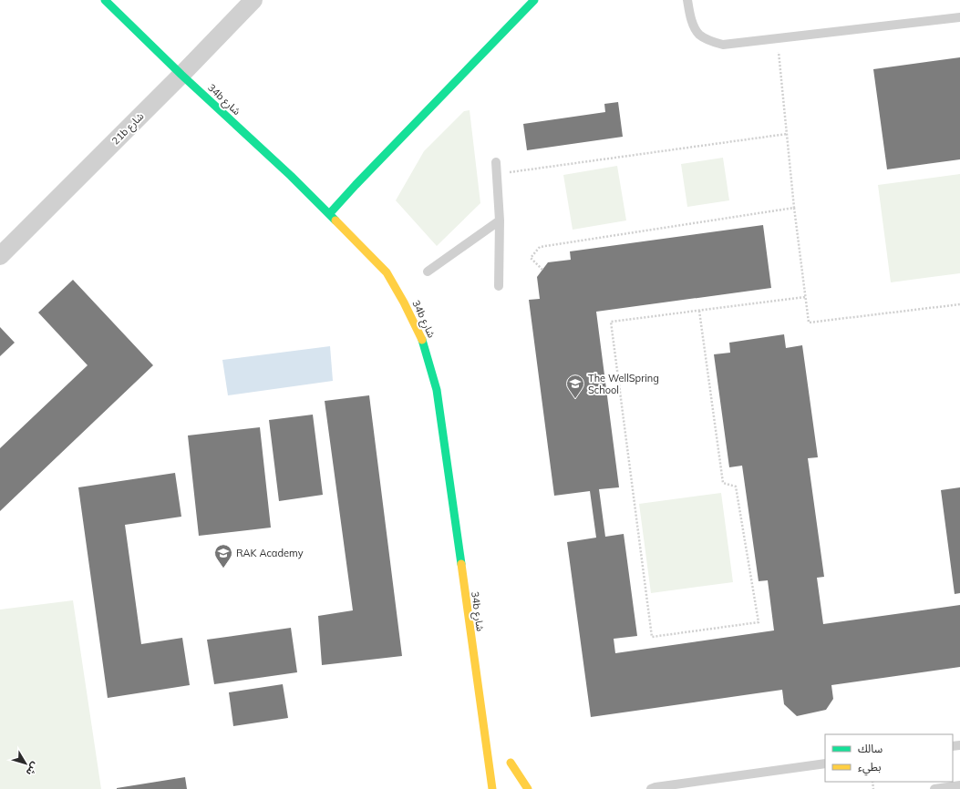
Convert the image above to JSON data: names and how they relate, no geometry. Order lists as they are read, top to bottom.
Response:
{
  "streets": {
    "street": ["34b شارع", "21b شارع"]
  },
  "crossings": [
    ["34b شارع", "21b شارع"]
  ],
  "places": {
    "school or university": ["The WellSpring School", "RAK Academy"]
  },
  "legend": ["سالك", "بطيء"],
  "north": "bottom right"
}
